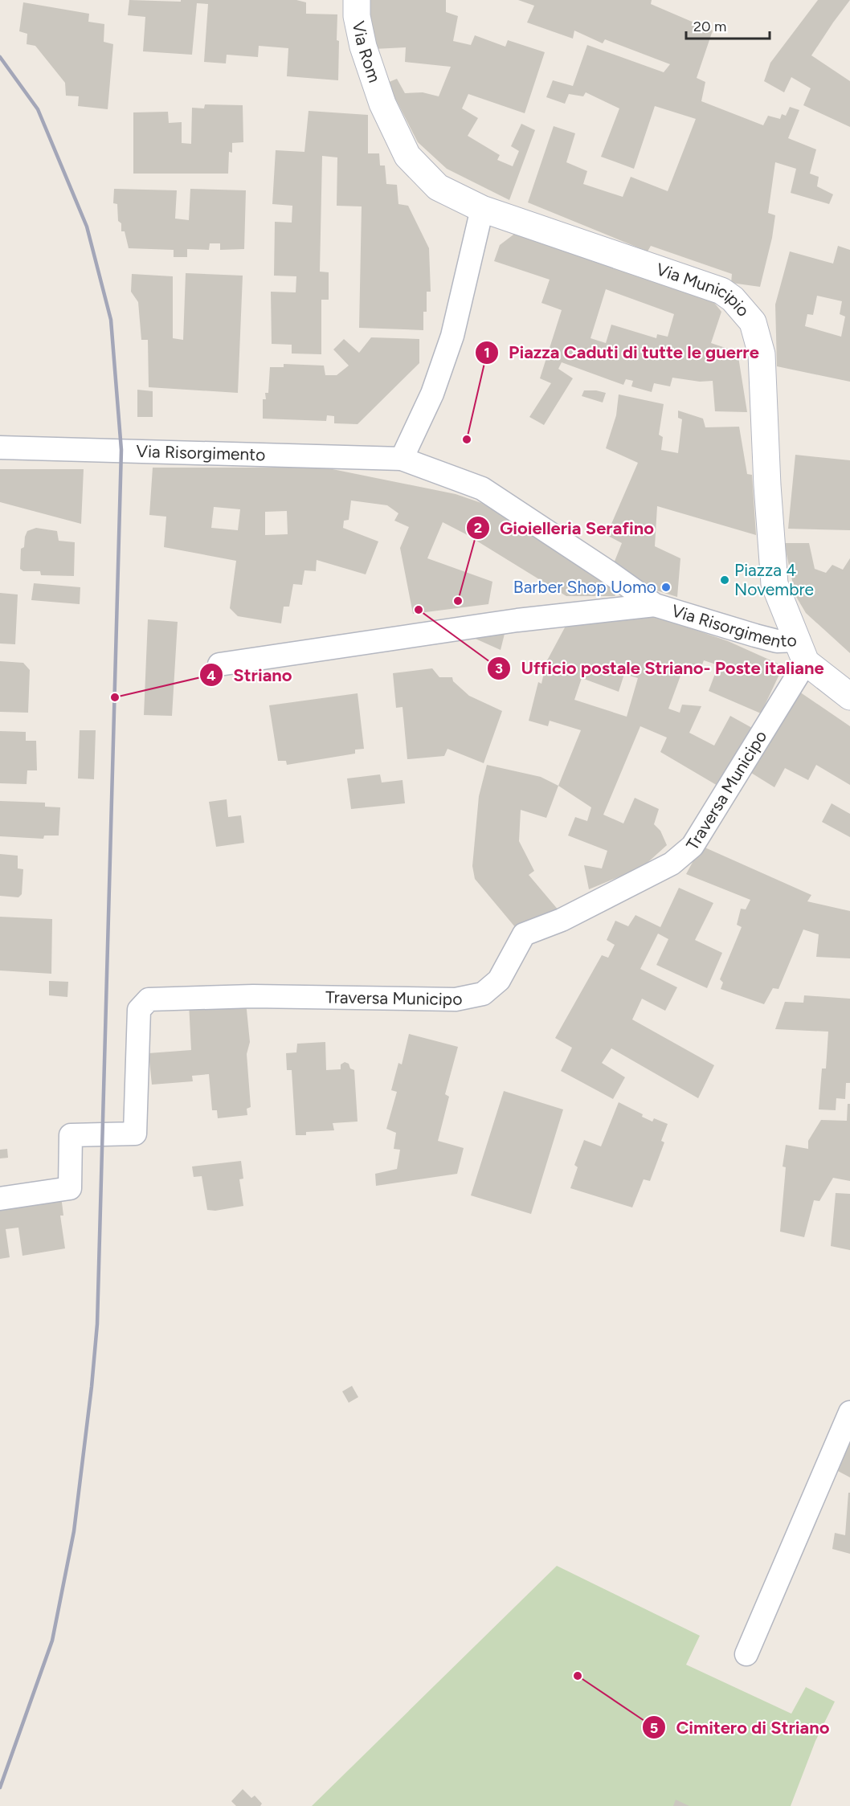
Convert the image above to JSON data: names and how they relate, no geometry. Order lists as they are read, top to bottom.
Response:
{
  "streets": {
    "main road": ["Via Rom", "Via Municipio", "Via Risorgimento"],
    "street": ["Traversa Municipo"]
  },
  "crossings": [
    ["Via Rom", "Via Municipio"],
    ["Via Municipio", "Via Risorgimento"],
    ["Via Municipio", "Traversa Municipo"],
    ["Via Risorgimento", "Traversa Municipo"]
  ],
  "places": [
    "Piazza Caduti di tutte le guerre",
    "Piazza 4 Novembre",
    "Barber Shop Uomo",
    "Gioielleria Serafino",
    "Ufficio postale Striano- Poste italiane",
    "Striano",
    "Cimitero di Striano"
  ],
  "scale_bar": "20 m"
}
